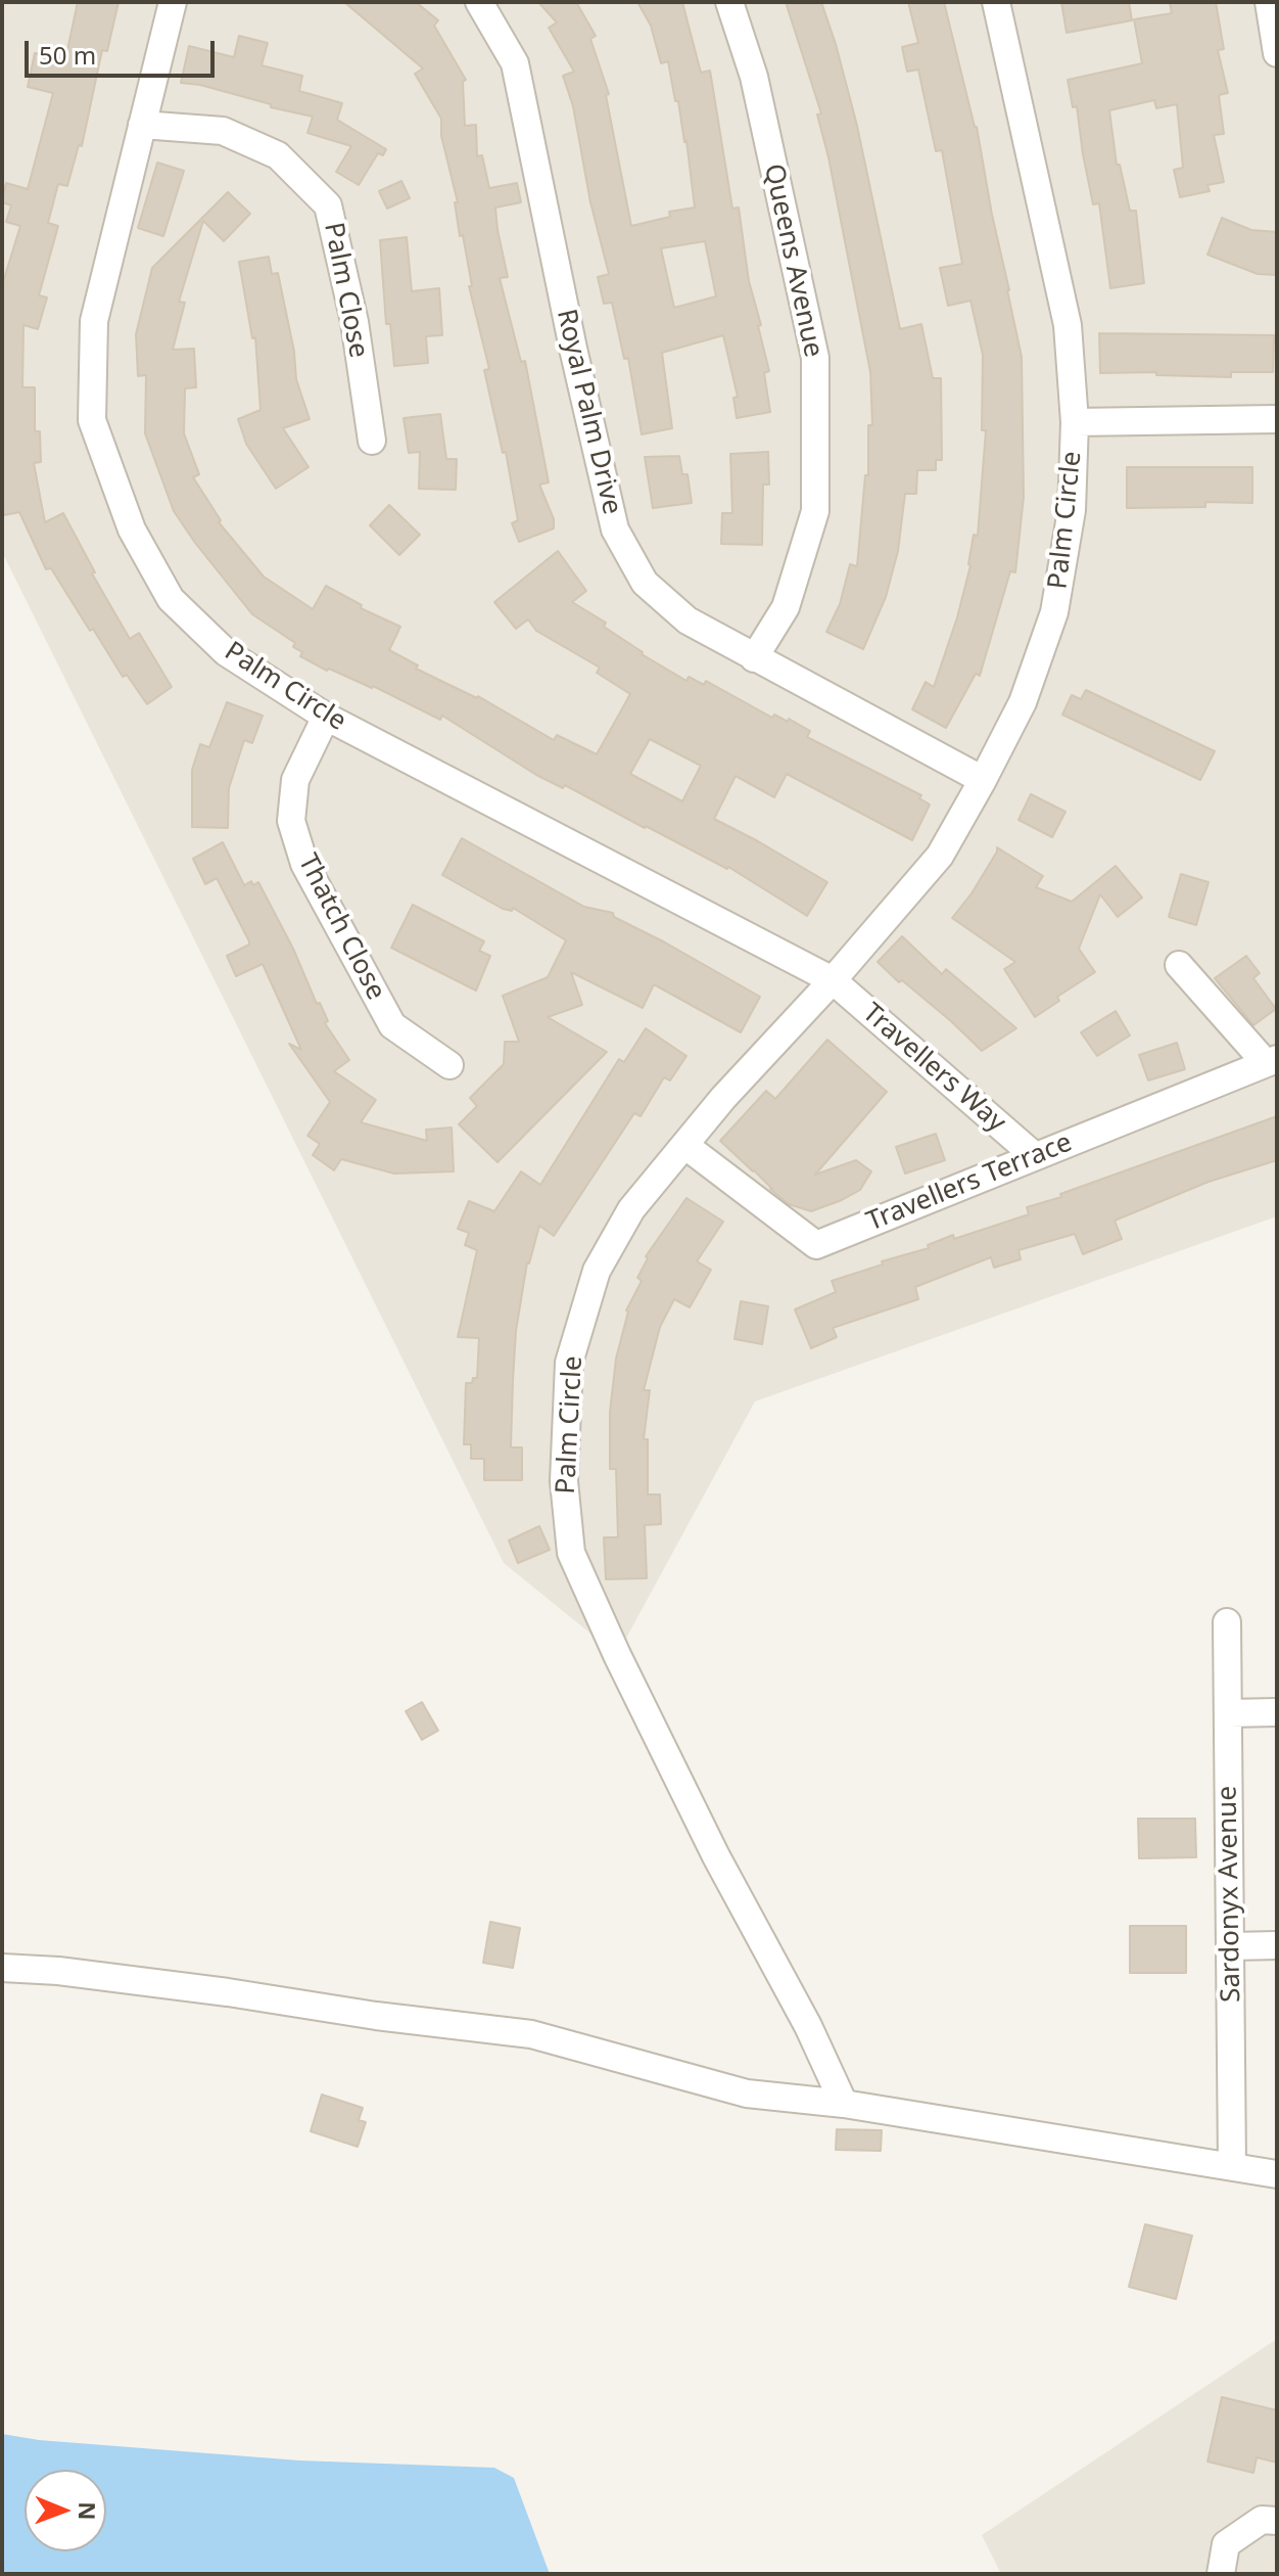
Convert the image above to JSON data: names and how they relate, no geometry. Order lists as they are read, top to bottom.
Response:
{
  "streets": {
    "street": [
      "Queens Avenue",
      "Palm Close",
      "Royal Palm Drive",
      "Palm Circle",
      "Thatch Close",
      "Travellers Way",
      "Travellers Terrace",
      "Sardonyx Avenue"
    ]
  },
  "crossings": [
    ["Queens Avenue", "Royal Palm Drive"],
    ["Palm Close", "Palm Circle"],
    ["Royal Palm Drive", "Palm Circle"],
    ["Palm Circle", "Thatch Close"],
    ["Palm Circle", "Travellers Way"],
    ["Palm Circle", "Travellers Terrace"],
    ["Travellers Way", "Travellers Terrace"]
  ],
  "scale_bar": "50 m",
  "north": "right"
}
